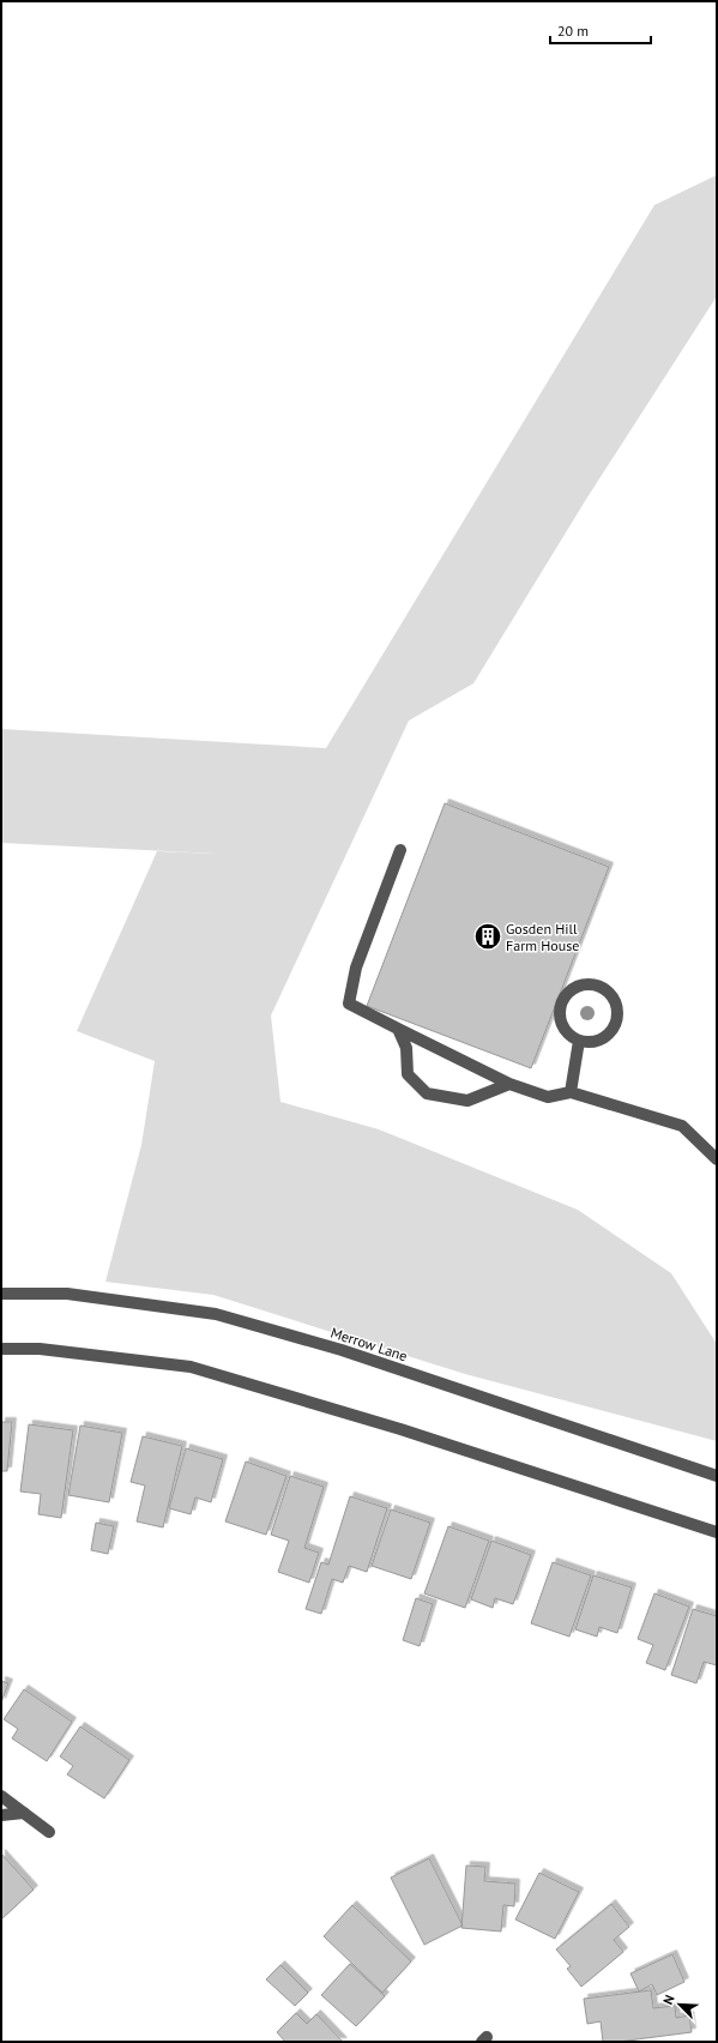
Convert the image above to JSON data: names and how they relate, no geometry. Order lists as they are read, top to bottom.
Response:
{
  "streets": {
    "street": ["Merrow Lane"]
  },
  "places": {
    "building": ["Gosden Hill Farm House"]
  },
  "scale_bar": "20 m",
  "north": "top left"
}
